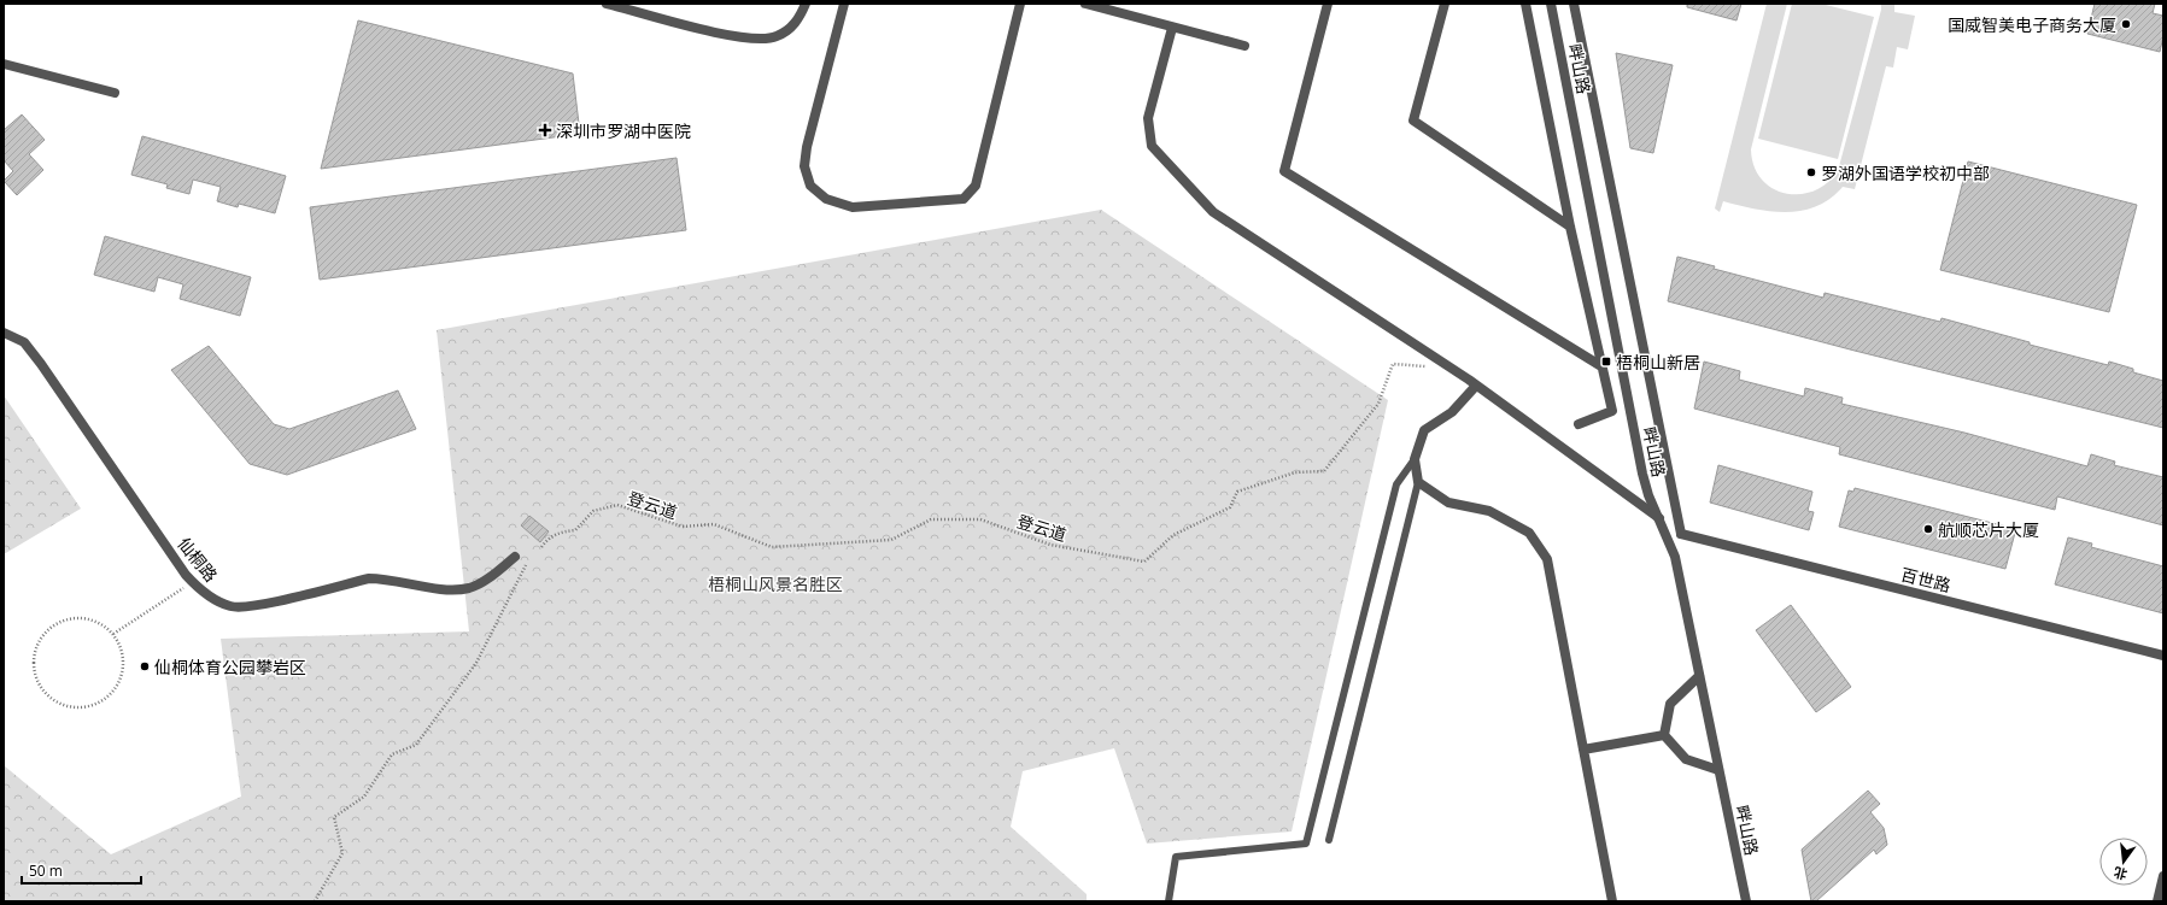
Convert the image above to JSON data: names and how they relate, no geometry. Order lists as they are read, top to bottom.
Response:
{
  "streets": {
    "street": ["畔山路", "仙桐路", "百世路"],
    "path": ["登云道"]
  },
  "crossings": [
    ["畔山路", "百世路"]
  ],
  "parks": ["梧桐山风景名胜区"],
  "places": {
    "other": [
      "国威智美电子商务大厦",
      "罗湖外国语学校初中部",
      "航顺芯片大厦",
      "仙桐体育公园攀岩区"
    ],
    "health": ["深圳市罗湖中医院"],
    "transit": ["梧桐山新居"]
  },
  "scale_bar": "50 m",
  "north": "bottom"
}
